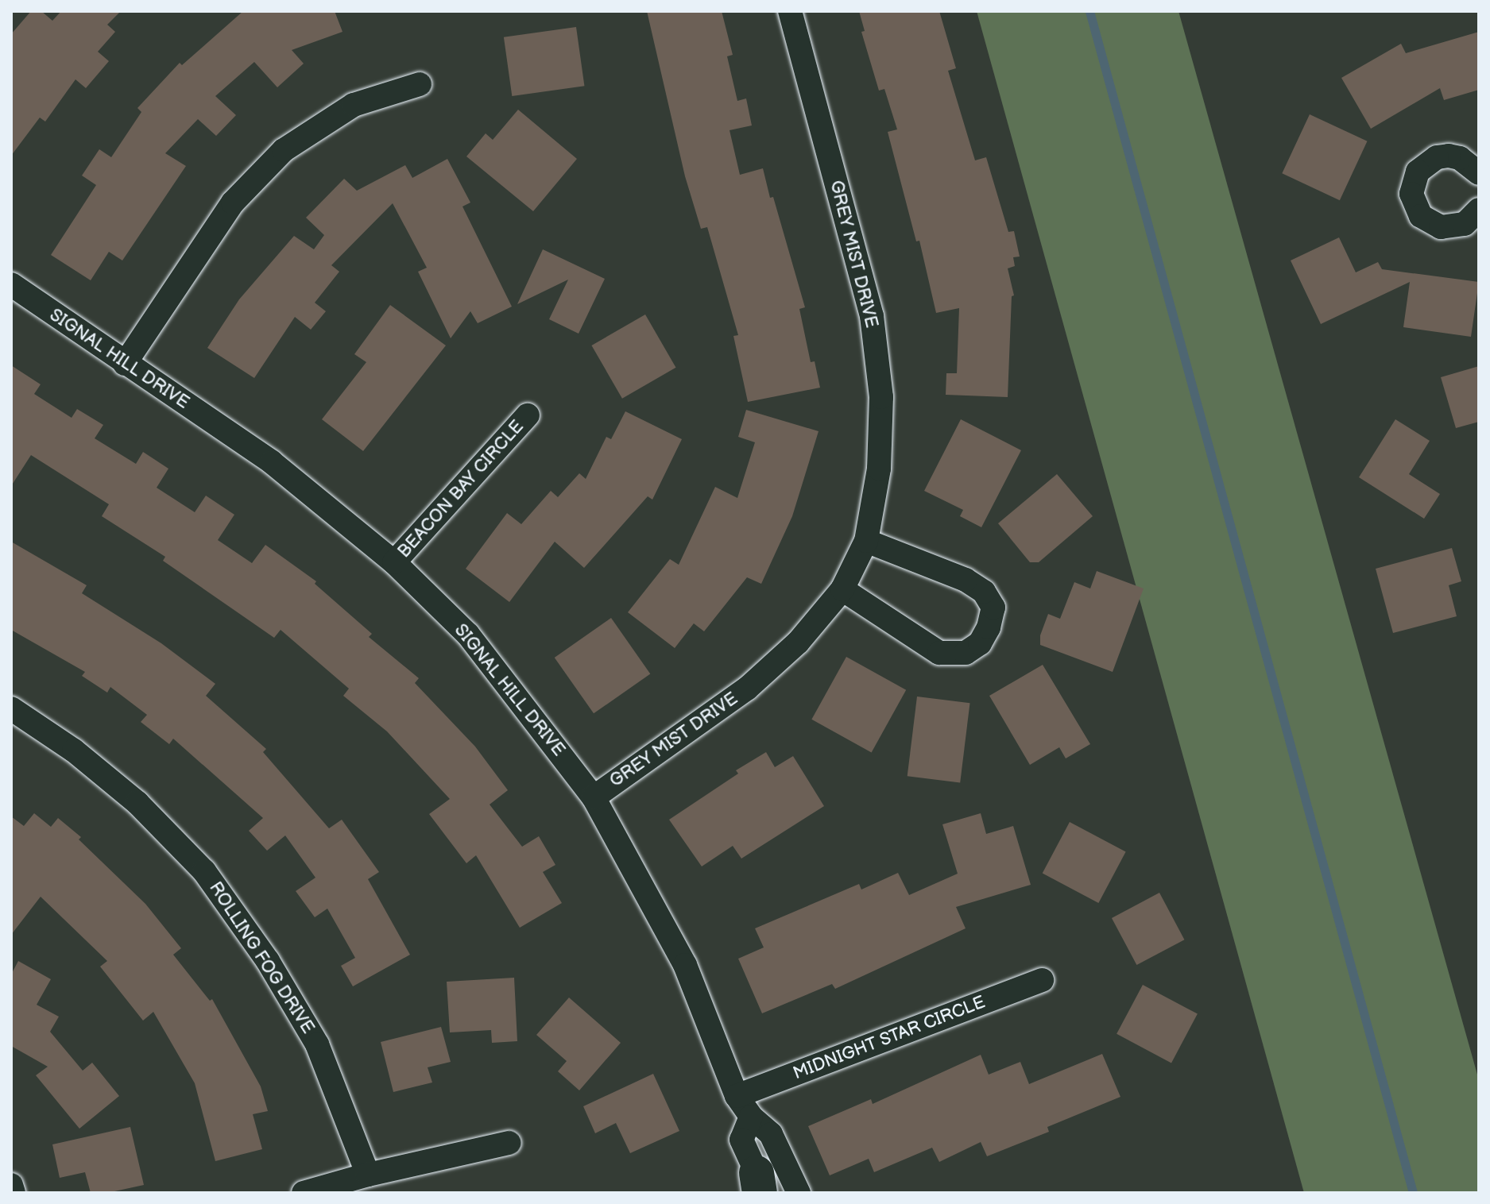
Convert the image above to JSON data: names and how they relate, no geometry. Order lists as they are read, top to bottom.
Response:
{
  "streets": {
    "street": [
      "GREY MIST DRIVE",
      "SIGNAL HILL DRIVE",
      "BEACON BAY CIRCLE",
      "ROLLING FOG DRIVE",
      "MIDNIGHT STAR CIRCLE"
    ]
  },
  "crossings": [
    ["GREY MIST DRIVE", "SIGNAL HILL DRIVE"],
    ["SIGNAL HILL DRIVE", "BEACON BAY CIRCLE"],
    ["SIGNAL HILL DRIVE", "MIDNIGHT STAR CIRCLE"]
  ]
}
